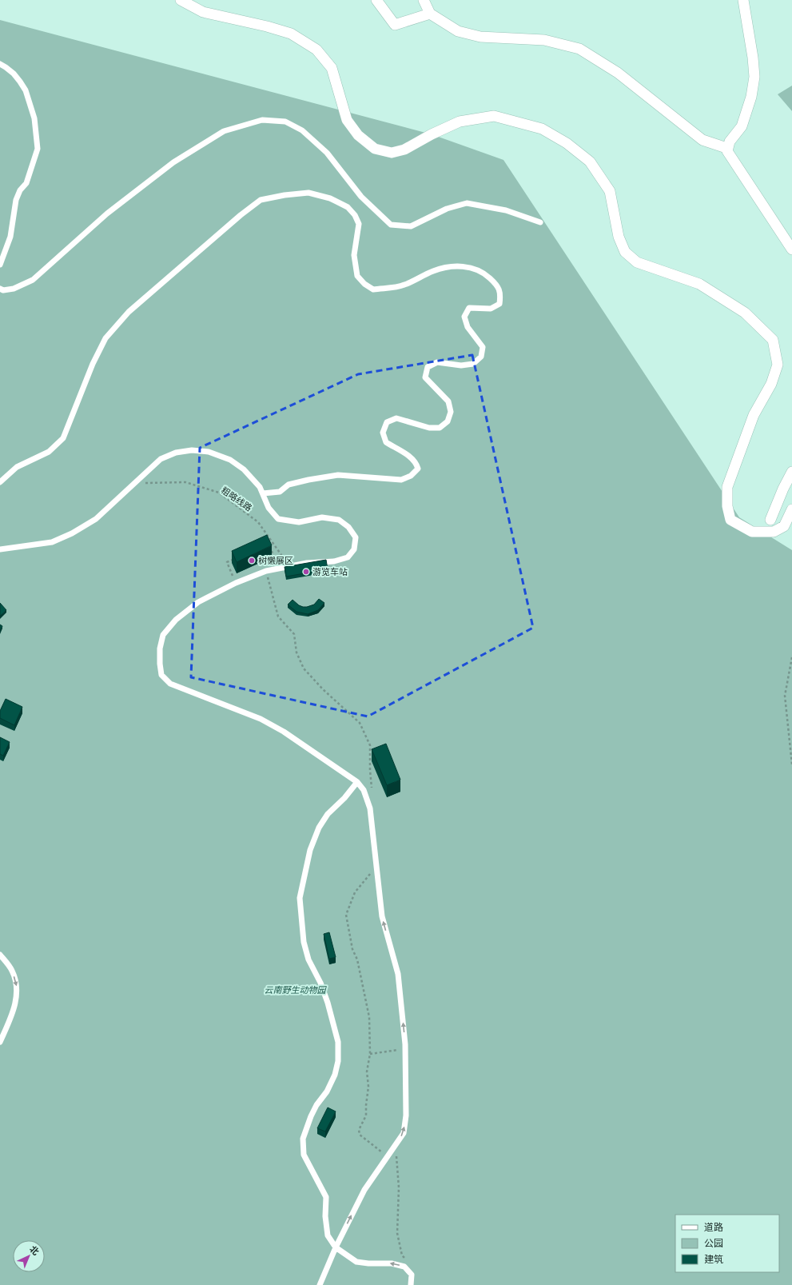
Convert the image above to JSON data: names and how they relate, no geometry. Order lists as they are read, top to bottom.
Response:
{
  "streets": {
    "path": ["粗略线路"]
  },
  "parks": ["云南野生动物园"],
  "places": ["树懒展区", "游览车站"],
  "legend": ["道路", "公园", "建筑"],
  "north": "top right"
}
